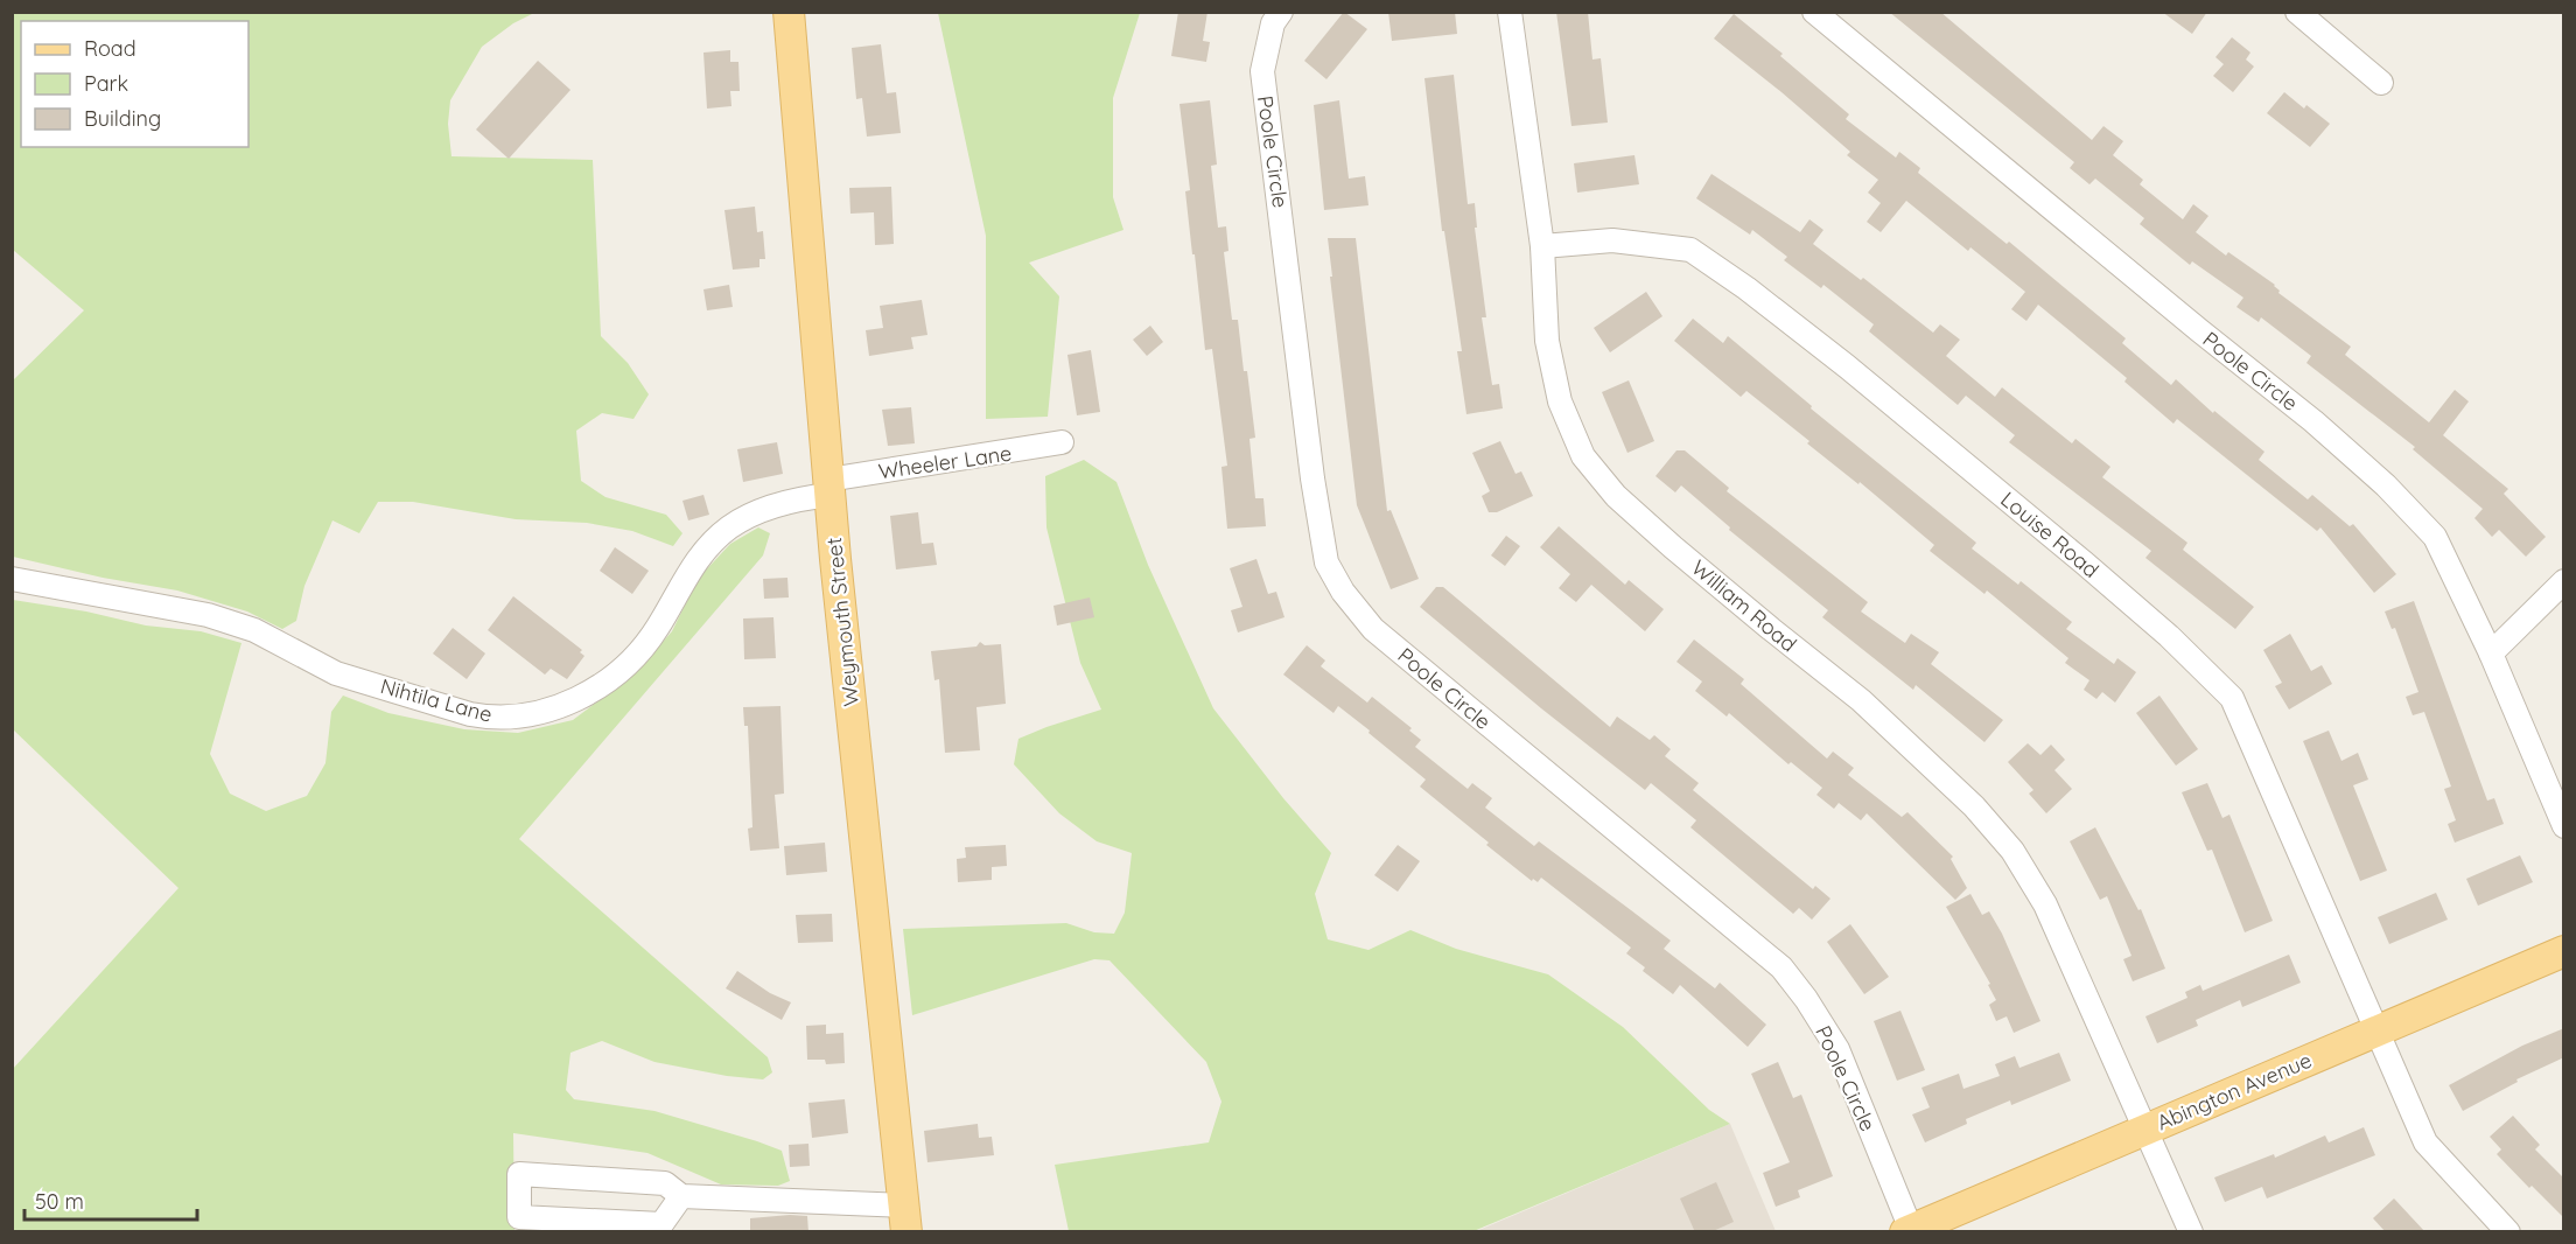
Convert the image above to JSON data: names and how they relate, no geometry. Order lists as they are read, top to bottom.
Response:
{
  "streets": {
    "main road": ["Weymouth Street", "Abington Avenue"],
    "street": [
      "Poole Circle",
      "Wheeler Lane",
      "Louise Road",
      "William Road",
      "Nihtila Lane"
    ]
  },
  "crossings": [
    ["Poole Circle", "Abington Avenue"],
    ["Wheeler Lane", "Weymouth Street"],
    ["Wheeler Lane", "Nihtila Lane"],
    ["Louise Road", "William Road"],
    ["Louise Road", "Abington Avenue"],
    ["William Road", "Abington Avenue"],
    ["Weymouth Street", "Nihtila Lane"]
  ],
  "legend": ["Road", "Park", "Building"],
  "scale_bar": "50 m"
}
